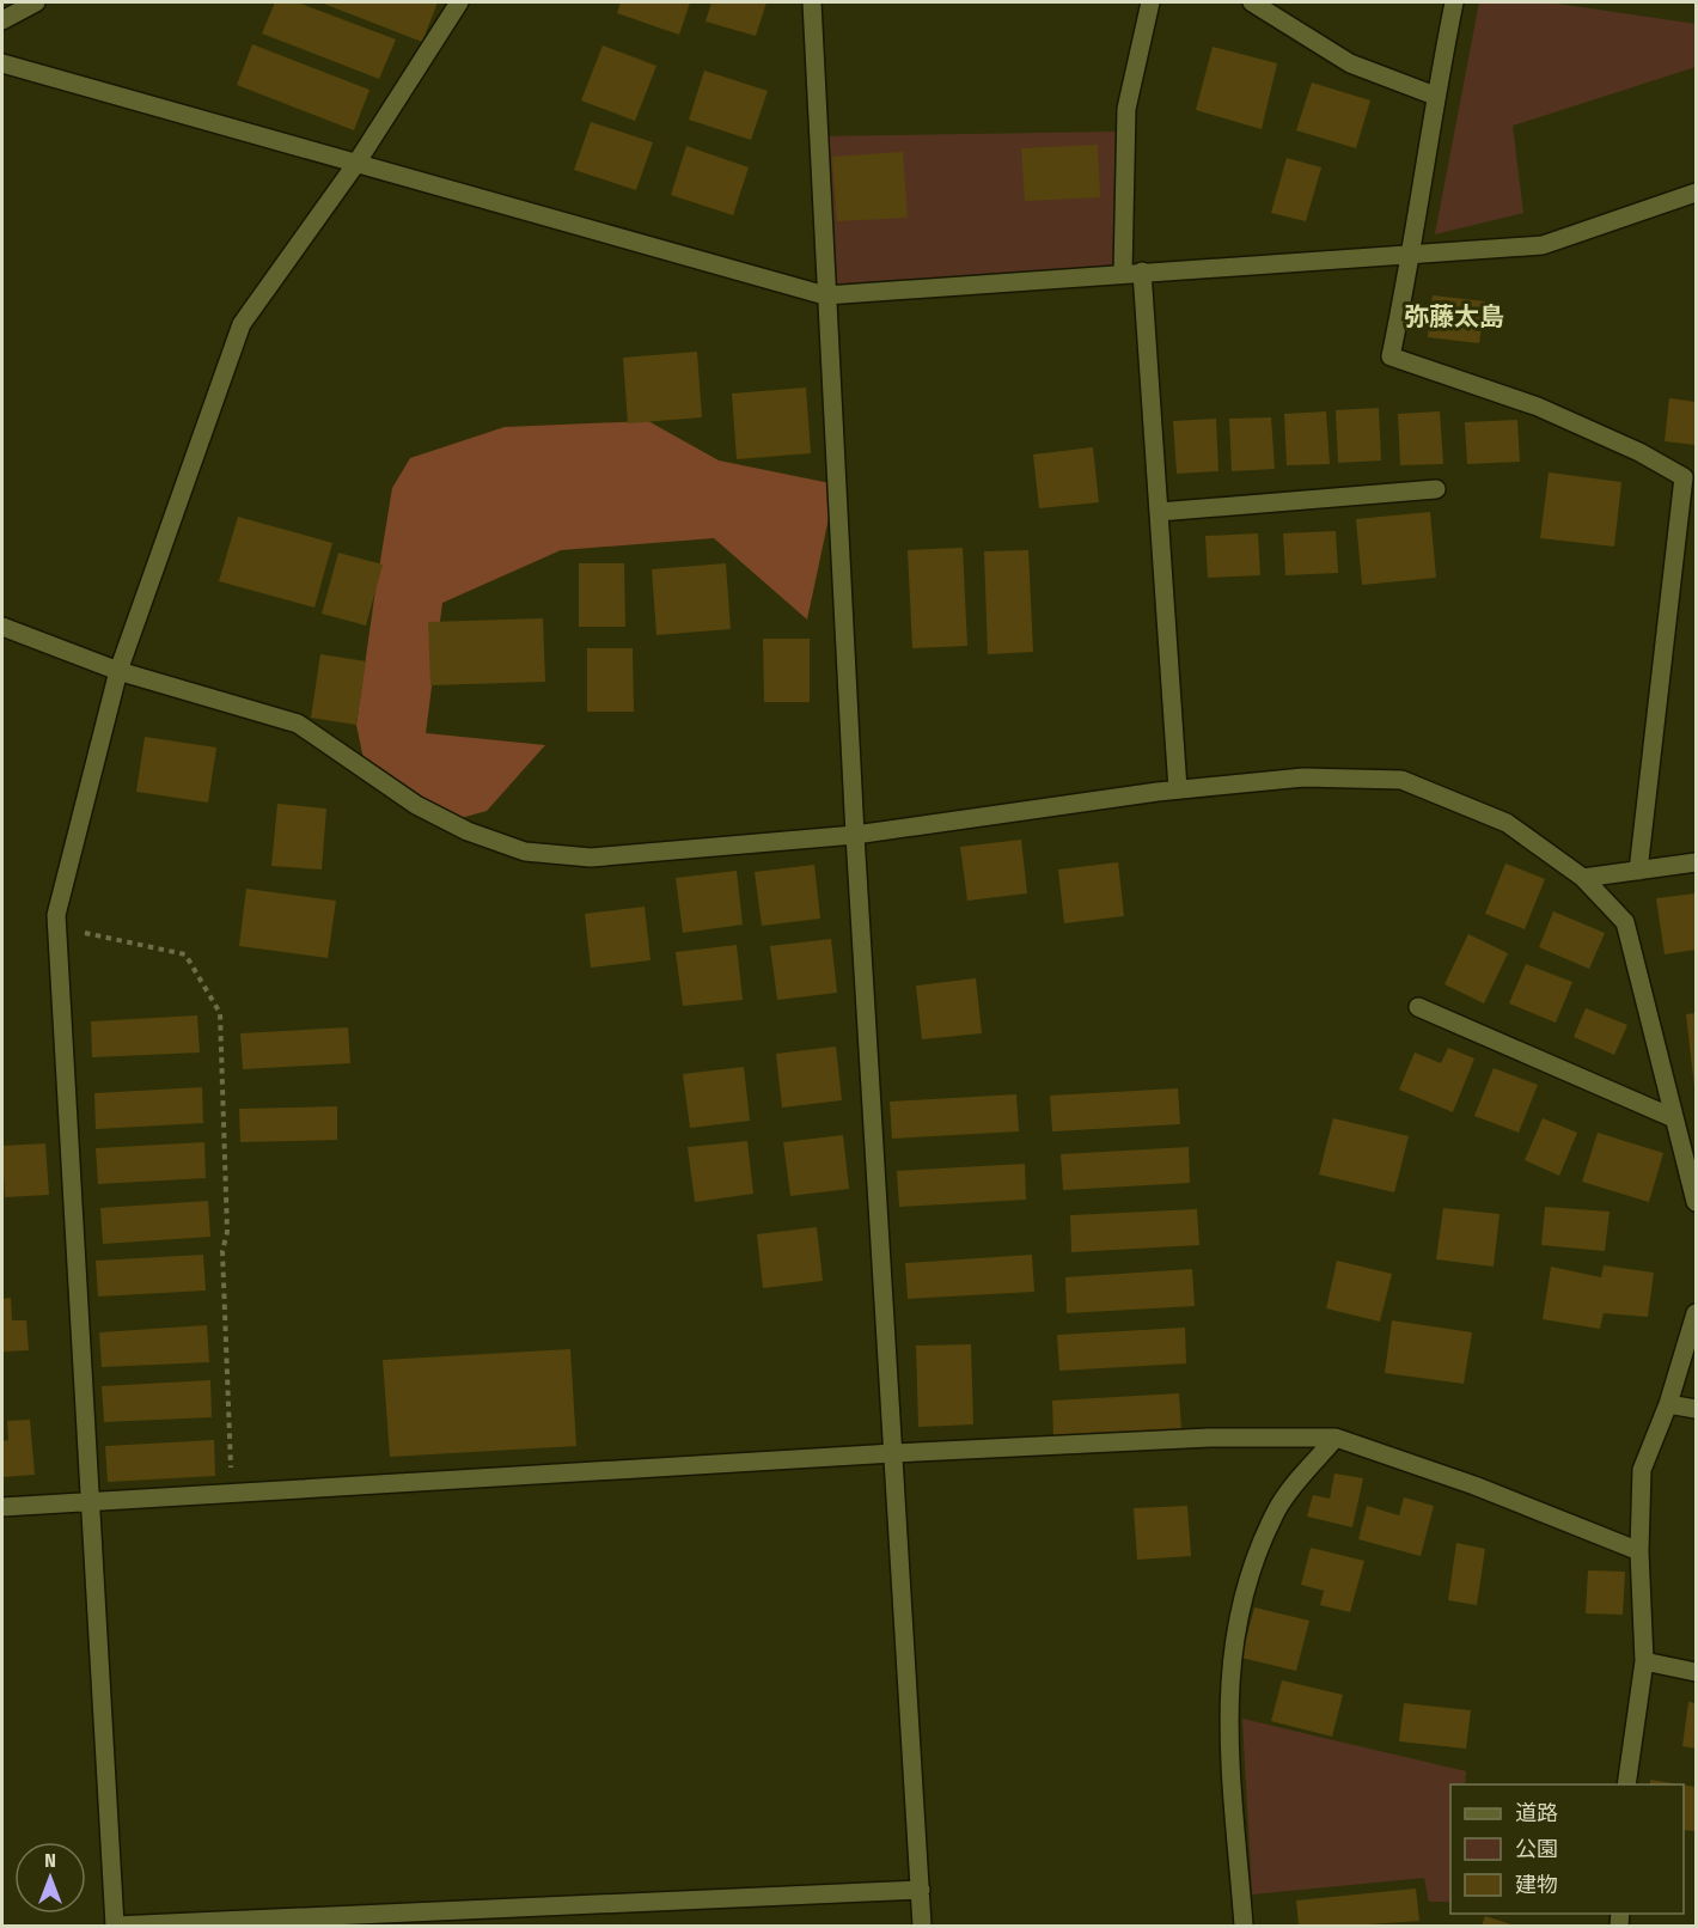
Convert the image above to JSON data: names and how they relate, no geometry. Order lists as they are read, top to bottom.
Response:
{
  "districts": ["弥藤太島"],
  "legend": ["道路", "公園", "建物"],
  "north": "top"
}
